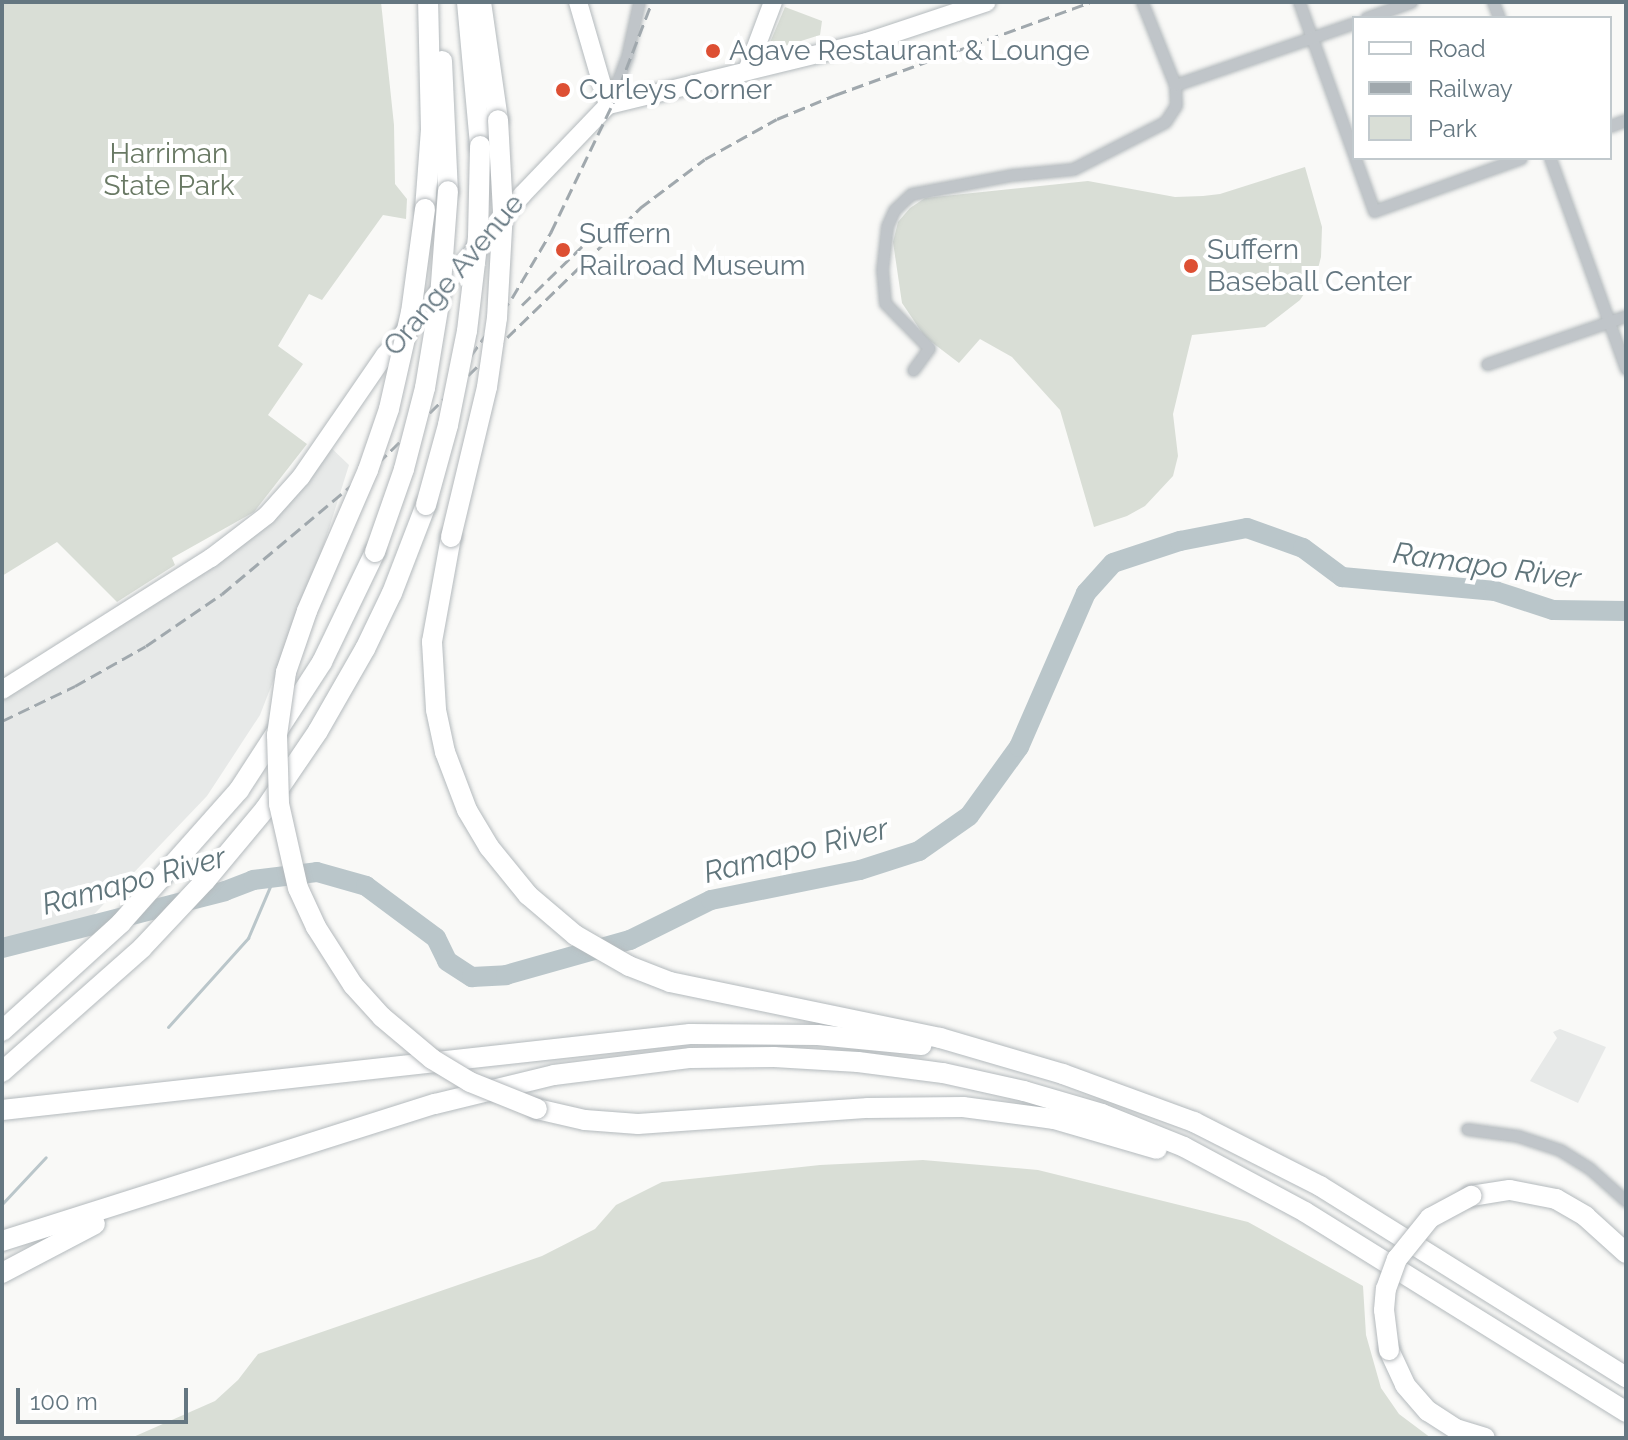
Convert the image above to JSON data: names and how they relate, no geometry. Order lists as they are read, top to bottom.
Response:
{
  "streets": {
    "main road": ["Orange Avenue"]
  },
  "water": ["Ramapo River"],
  "parks": ["Harriman State Park"],
  "places": [
    "Agave Restaurant & Lounge",
    "Curleys Corner",
    "Suffern Railroad Museum",
    "Suffern Baseball Center"
  ],
  "legend": ["Road", "Railway", "Park"],
  "scale_bar": "100 m"
}
